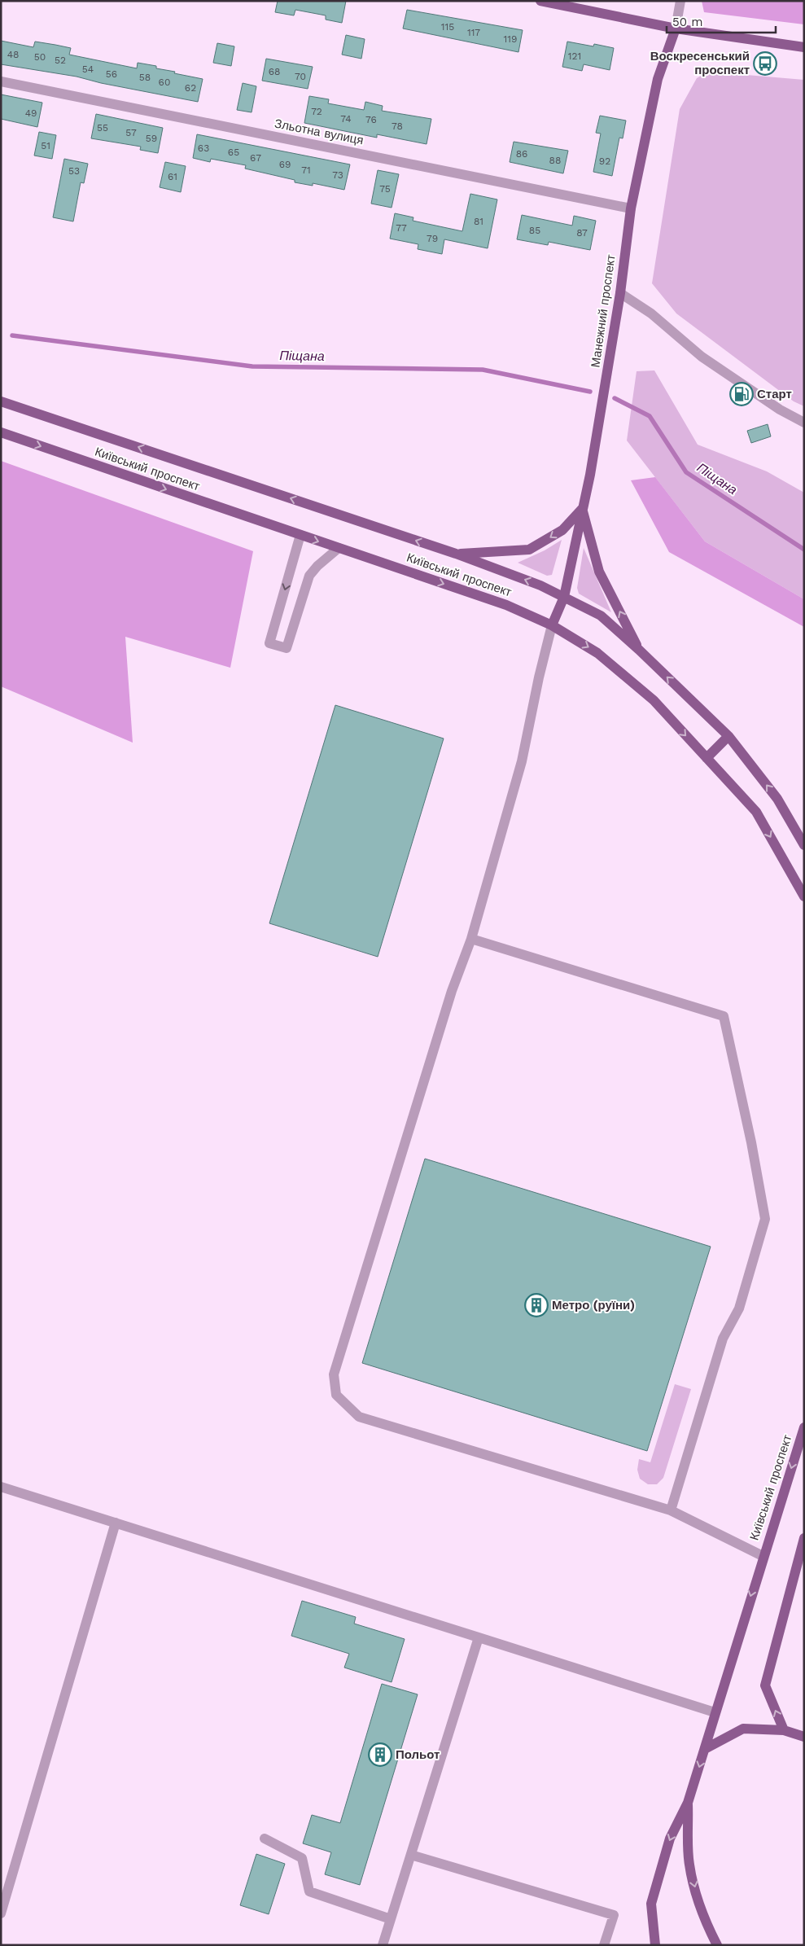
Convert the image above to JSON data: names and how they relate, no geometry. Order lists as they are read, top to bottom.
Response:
{
  "streets": {
    "main road": ["Манежний проспект", "Київський проспект"],
    "street": ["Зльотна вулиця"]
  },
  "crossings": [
    ["Зльотна вулиця", "Манежний проспект"],
    ["Манежний проспект", "Київський проспект"]
  ],
  "water": ["Піщана"],
  "places": {
    "bus stop": ["Воскресенський проспект"],
    "fuel station": ["Старт"],
    "building": ["Метро (руїни)", "Польот"]
  },
  "house_numbers": [
    "115",
    "117",
    "119",
    "48",
    "121",
    "50",
    "52",
    "54",
    "68",
    "56",
    "70",
    "58",
    "60",
    "62",
    "72",
    "49",
    "74",
    "76",
    "78",
    "55",
    "57",
    "59",
    "51",
    "63",
    "65",
    "86",
    "67",
    "88",
    "92",
    "69",
    "71",
    "53",
    "73",
    "61",
    "75",
    "81",
    "77",
    "85",
    "87",
    "79"
  ],
  "scale_bar": "50 m"
}
